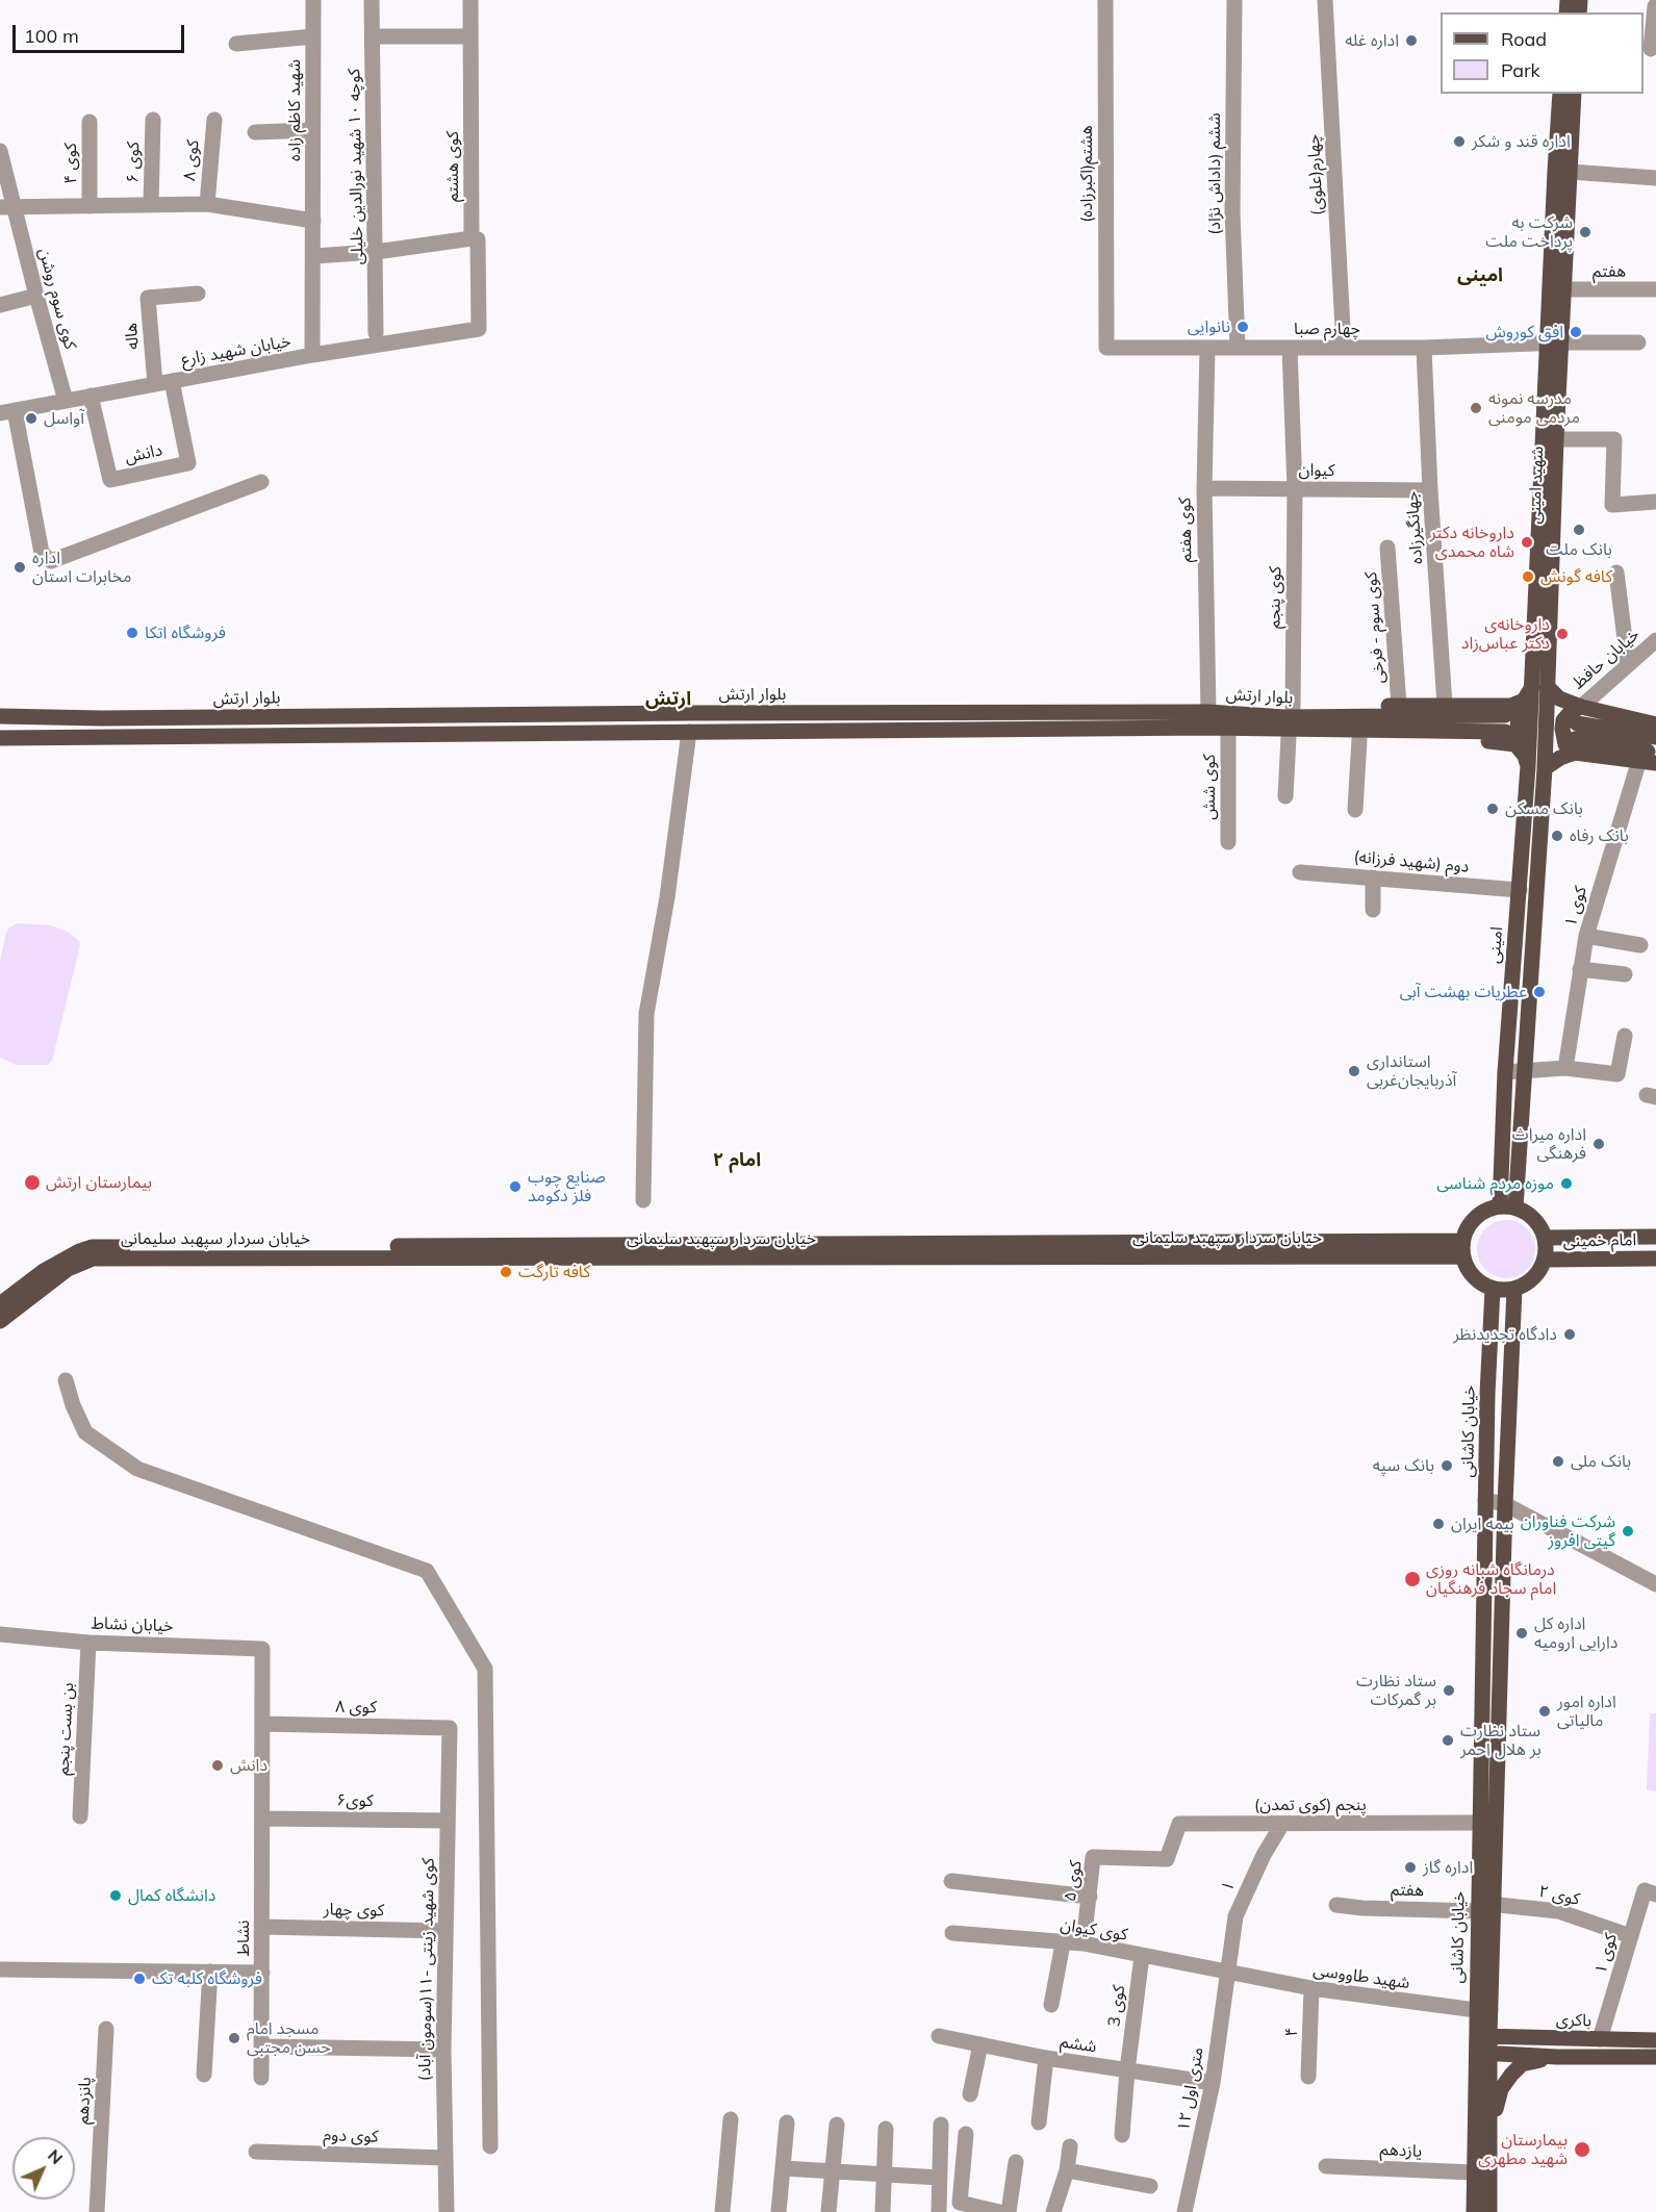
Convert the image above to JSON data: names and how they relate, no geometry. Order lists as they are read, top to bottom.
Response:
{
  "streets": {
    "main road": [
      "شهید امینی",
      "بلوار ارتش",
      "امینی",
      "خیابان سردار سپهبد سلیمانی",
      "امام خمینی",
      "خیابان کاشانی",
      "باکری"
    ],
    "street": [
      "شهید کاظم زاده",
      "کوی ۸",
      "کوی ۶",
      "کوی ۴",
      "کوچه ۱۰ شهید نورالدین خلیلی",
      "کوی هشتم",
      "هشتم(اکبرزاده)",
      "ششم (داداش نژاد)",
      "چهارم(علوی)",
      "هفتم",
      "کوی سوم روشن",
      "چهارم صبا",
      "هاله",
      "خیابان شهید زارع",
      "دانش",
      "کیوان",
      "جهانگیرزاده",
      "کوی هفتم",
      "کوی پنجم",
      "کوی سوم - فرخی",
      "خیابان حافظ",
      "کوی شش",
      "دوم (شهید فرزانه)",
      "کوی ۱",
      "خیابان نشاط",
      "بن بست پنجم",
      "کوی۶",
      "پنجم (کوی تمدن)",
      "کوی ۵",
      "۱",
      "کوی ۲",
      "کوی چهار",
      "کوی کیوان",
      "نشاط",
      "کوی شهید زینتی -۱۱(سومون آباد)",
      "شهید طاووسی",
      "کوی 3",
      "۴",
      "ششم",
      "۱۲ متری اول",
      "پانزدهم",
      "کوی دوم",
      "یازدهم"
    ]
  },
  "crossings": [
    ["شهید کاظم زاده", "خیابان شهید زارع"],
    ["کوی ۸", "نشاط"],
    ["کوی ۸", "کوی شهید زینتی -۱۱(سومون آباد)"],
    ["کوی هشتم", "خیابان شهید زارع"],
    ["هشتم(اکبرزاده)", "چهارم صبا"],
    ["ششم (داداش نژاد)", "چهارم صبا"],
    ["چهارم(علوی)", "چهارم صبا"],
    ["هفتم", "شهید امینی"],
    ["هفتم", "خیابان کاشانی"],
    ["هفتم", "کوی ۲"],
    ["کوی سوم روشن", "خیابان شهید زارع"],
    ["چهارم صبا", "شهید امینی"],
    ["چهارم صبا", "جهانگیرزاده"],
    ["چهارم صبا", "کوی هفتم"],
    ["چهارم صبا", "کوی پنجم"],
    ["هاله", "خیابان شهید زارع"],
    ["خیابان شهید زارع", "دانش"],
    ["کیوان", "جهانگیرزاده"],
    ["کیوان", "کوی هفتم"],
    ["کیوان", "کوی پنجم"],
    ["شهید امینی", "امینی"],
    ["کوی هفتم", "بلوار ارتش"],
    ["دوم (شهید فرزانه)", "امینی"],
    ["کوی ۱", "کوی ۲"],
    ["کوی ۱", "باکری"],
    ["امینی", "خیابان سردار سپهبد سلیمانی"],
    ["امینی", "امام خمینی"],
    ["امینی", "خیابان کاشانی"],
    ["خیابان سردار سپهبد سلیمانی", "امام خمینی"],
    ["خیابان سردار سپهبد سلیمانی", "خیابان کاشانی"],
    ["امام خمینی", "خیابان کاشانی"],
    ["خیابان کاشانی", "پنجم (کوی تمدن)"],
    ["خیابان کاشانی", "کوی ۲"],
    ["خیابان کاشانی", "شهید طاووسی"],
    ["خیابان کاشانی", "باکری"],
    ["خیابان کاشانی", "یازدهم"],
    ["خیابان نشاط", "بن بست پنجم"],
    ["خیابان نشاط", "نشاط"],
    ["کوی۶", "نشاط"],
    ["کوی۶", "کوی شهید زینتی -۱۱(سومون آباد)"],
    ["پنجم (کوی تمدن)", "کوی ۵"],
    ["پنجم (کوی تمدن)", "۱"],
    ["کوی ۵", "کوی کیوان"],
    ["۱", "کوی کیوان"],
    ["۱", "شهید طاووسی"],
    ["۱", "۱۲ متری اول"],
    ["کوی چهار", "نشاط"],
    ["کوی چهار", "کوی شهید زینتی -۱۱(سومون آباد)"],
    ["کوی کیوان", "شهید طاووسی"],
    ["کوی کیوان", "کوی 3"],
    ["کوی کیوان", "۱۲ متری اول"],
    ["کوی شهید زینتی -۱۱(سومون آباد)", "کوی دوم"],
    ["شهید طاووسی", "۴"],
    ["شهید طاووسی", "۱۲ متری اول"],
    ["کوی 3", "ششم"],
    ["ششم", "۱۲ متری اول"]
  ],
  "districts": ["امینی", "ارتش", "امام ۲"],
  "places": [
    "اداره غله",
    "اداره قند و شکر",
    "شرکت به پرداخت ملت",
    "نانوایی",
    "افق کوروش",
    "مدرسه نمونه مردمی مومنی",
    "آواسل",
    "بانک ملت",
    "داروخانه دکتر شاه محمدی",
    "اداره مخابرات استان",
    "کافه گونش",
    "فروشگاه اتکا",
    "داروخانه‌ی دکتر عباس‌زاد",
    "بانک مسکن",
    "بانک رفاه",
    "عطریات بهشت آبی",
    "استانداری آذربایجان‌غربی",
    "اداره میراث فرهنگی",
    "بیمارستان ارتش",
    "موزه مردم شناسی",
    "صنایع چوب فلز دکومد",
    "کافه تارگت",
    "دادگاه تجدیدنظر",
    "بانک ملی",
    "بانک سپه",
    "بیمه ایران",
    "شرکت فناوران گیتی افروز",
    "درمانگاه شبانه روزی امام سجاد فرهنگیان",
    "اداره کل دارایی ارومیه",
    "ستاد نظارت بر گمرکات",
    "اداره امور مالیاتی",
    "ستاد نظارت بر هلال احمر",
    "دانش",
    "اداره گاز",
    "دانشگاه کمال",
    "فروشگاه کلبه تک",
    "مسجد امام حسن مجتبی",
    "بیمارستان شهید مطهری"
  ],
  "legend": ["Road", "Park"],
  "scale_bar": "100 m",
  "north": "top right"
}
